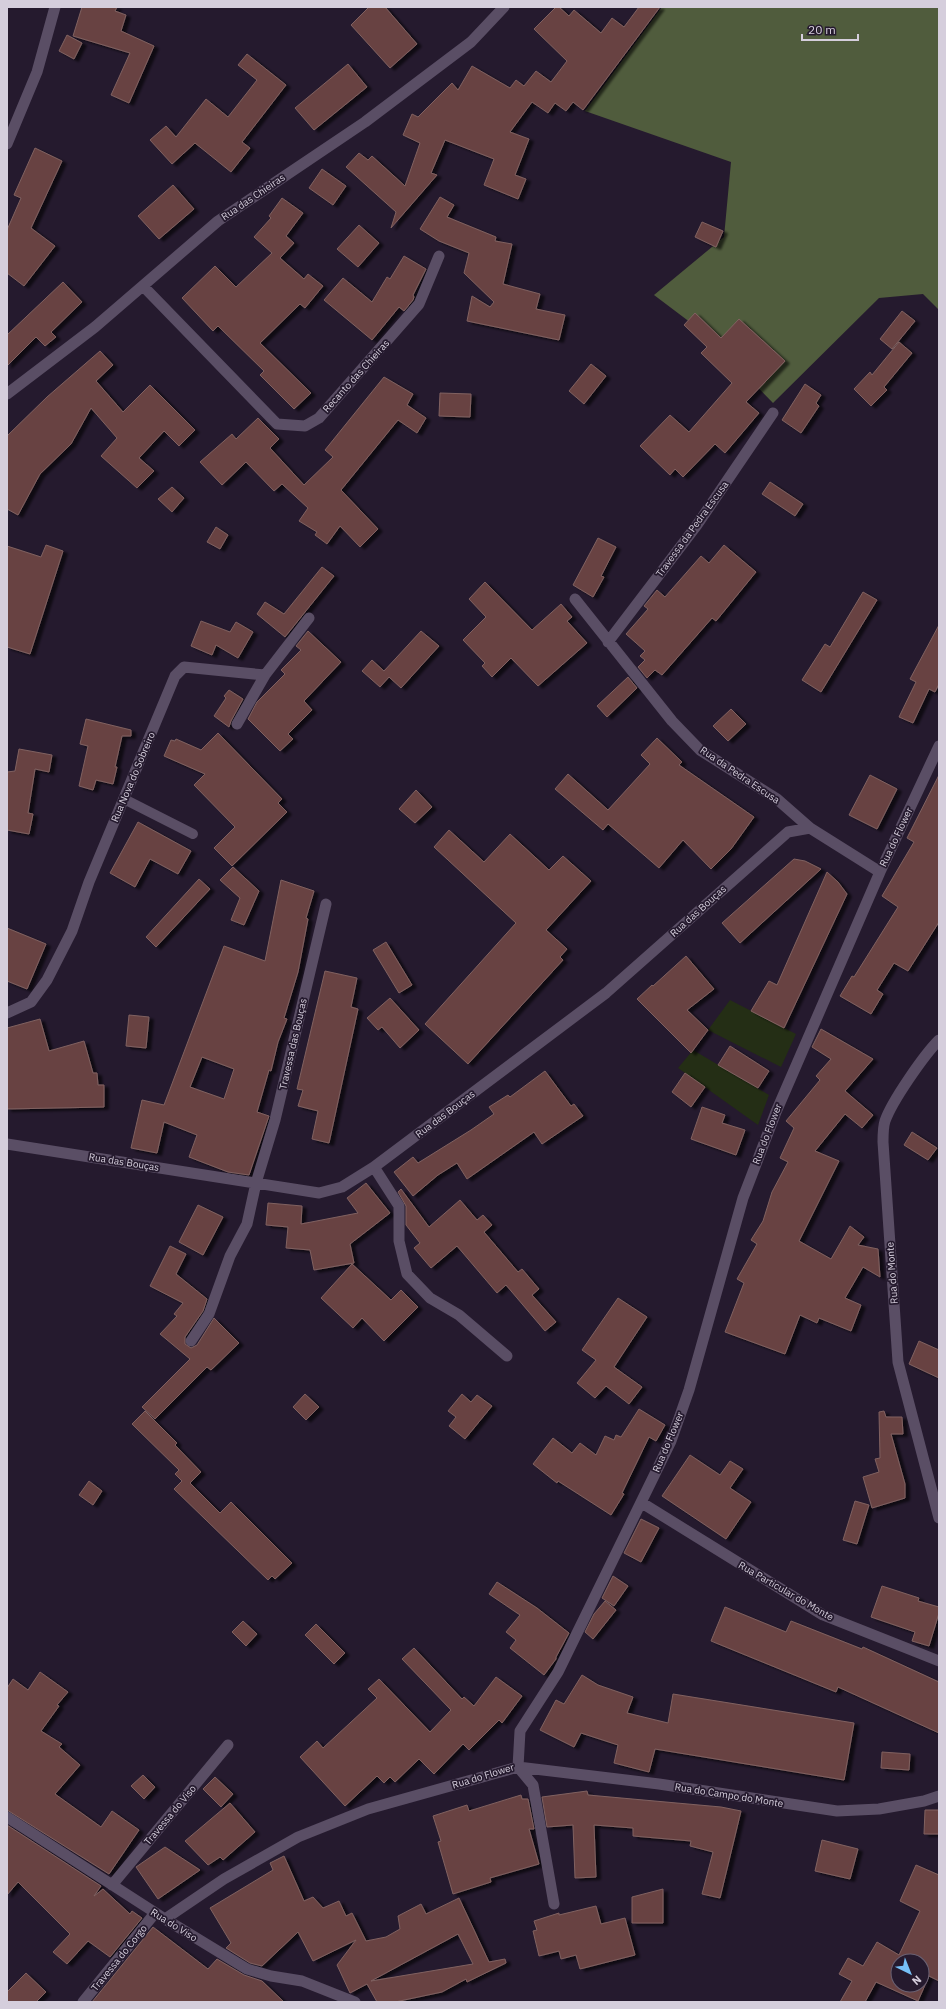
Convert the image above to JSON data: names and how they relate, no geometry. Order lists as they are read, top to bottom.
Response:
{
  "streets": {
    "street": [
      "Rua das Chieiras",
      "Recanto das Chieiras",
      "Travessa da Pedra Escusa",
      "Rua da Pedra Escusa",
      "Rua Nova do Sobreiro",
      "Rua do Flower",
      "Rua das Bouças",
      "Travessa das Bouças",
      "Rua do Monte",
      "Rua Particular do Monte",
      "Rua do Campo do Monte",
      "Travessa do Viso",
      "Rua do Viso",
      "Travessa do Corgo"
    ]
  },
  "crossings": [
    ["Rua das Chieiras", "Recanto das Chieiras"],
    ["Travessa da Pedra Escusa", "Rua da Pedra Escusa"],
    ["Rua da Pedra Escusa", "Rua do Flower"],
    ["Rua da Pedra Escusa", "Rua das Bouças"],
    ["Rua do Flower", "Rua Particular do Monte"],
    ["Rua do Flower", "Rua do Campo do Monte"],
    ["Rua do Flower", "Rua do Viso"],
    ["Rua das Bouças", "Travessa das Bouças"],
    ["Travessa do Viso", "Rua do Viso"],
    ["Rua do Viso", "Travessa do Corgo"]
  ],
  "scale_bar": "20 m",
  "north": "bottom right"
}
